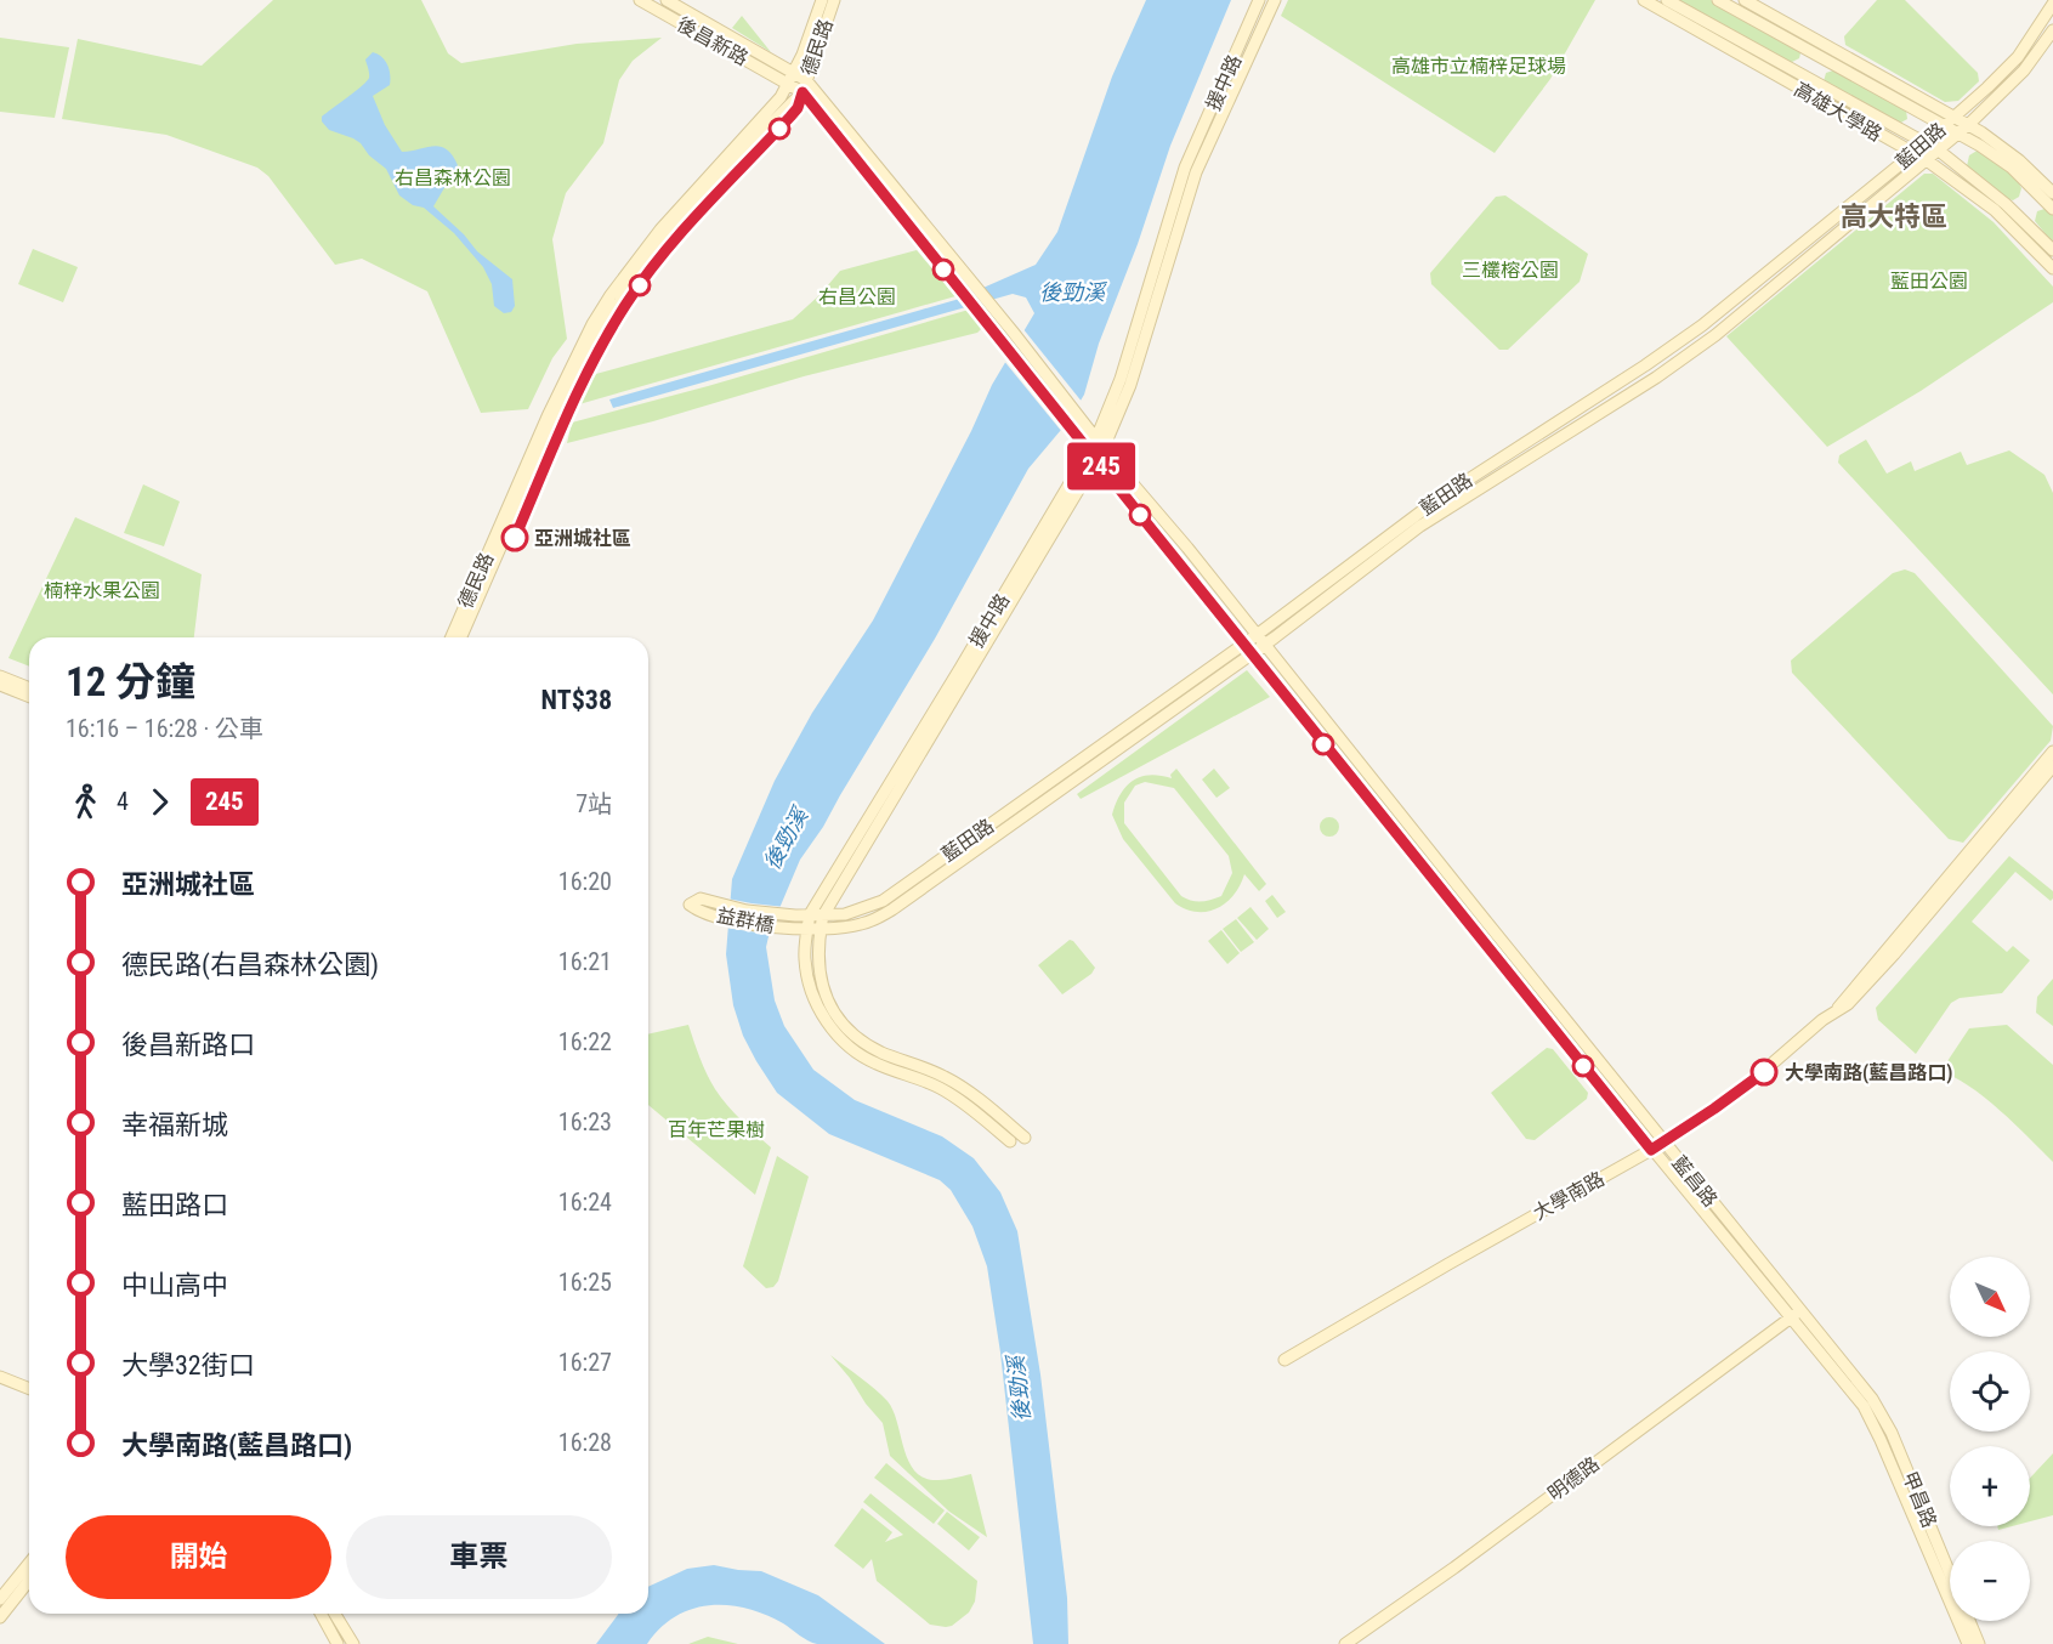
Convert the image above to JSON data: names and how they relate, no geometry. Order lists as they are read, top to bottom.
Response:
{
  "streets": {
    "street": [
      "後昌新路",
      "德民路",
      "援中路",
      "高雄大學路",
      "藍田路",
      "益群橋",
      "藍昌路",
      "大學南路",
      "明德路",
      "甲昌路"
    ]
  },
  "crossings": [
    ["後昌新路", "德民路"],
    ["援中路", "藍田路"],
    ["援中路", "藍昌路"],
    ["高雄大學路", "藍田路"],
    ["藍田路", "益群橋"],
    ["藍田路", "藍昌路"],
    ["藍昌路", "大學南路"],
    ["藍昌路", "明德路"],
    ["藍昌路", "甲昌路"]
  ],
  "districts": ["高大特區"],
  "water": ["後勁溪"],
  "parks": [
    "高雄市立楠梓足球場",
    "右昌森林公園",
    "三欉榕公園",
    "藍田公園",
    "右昌公園",
    "楠梓水果公園",
    "百年芒果樹"
  ],
  "places": ["亞洲城社區", "大學南路(藍昌路口)"],
  "lines": ["bus line 245"],
  "north": "bottom right",
  "page": {
    "on_map": "245",
    "heading": ["12 分鐘", "16:16 – 16:28 · 公車", "NT$38"],
    "legs": ["4", "245", "7站"],
    "list": [
      {
        "name": "亞洲城社區",
        "value": "16:20"
      },
      {
        "name": "德民路(右昌森林公園)",
        "value": "16:21"
      },
      {
        "name": "後昌新路口",
        "value": "16:22"
      },
      {
        "name": "幸福新城",
        "value": "16:23"
      },
      {
        "name": "藍田路口",
        "value": "16:24"
      },
      {
        "name": "中山高中",
        "value": "16:25"
      },
      {
        "name": "大學32街口",
        "value": "16:27"
      },
      {
        "name": "大學南路(藍昌路口)",
        "value": "16:28"
      }
    ],
    "map_buttons": ["+", "−"],
    "buttons": ["開始", "車票"]
  }
}
